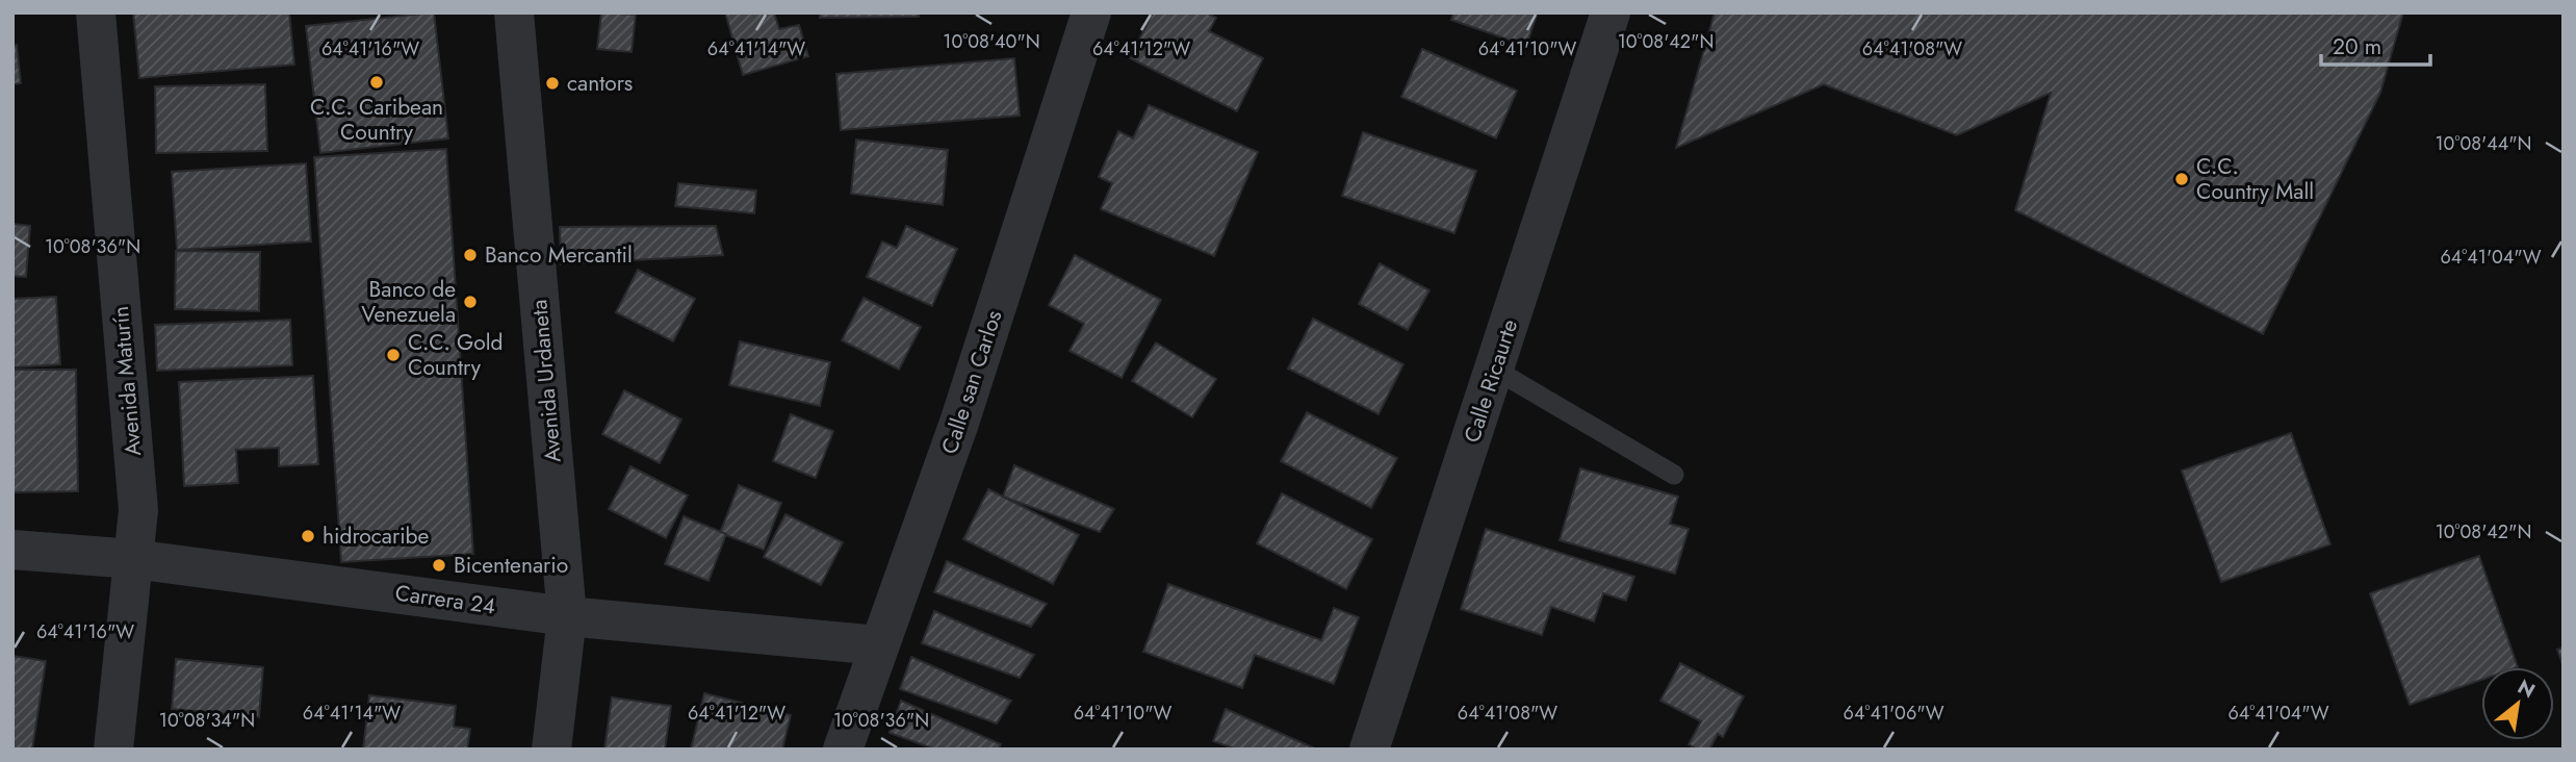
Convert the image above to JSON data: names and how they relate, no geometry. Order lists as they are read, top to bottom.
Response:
{
  "streets": {
    "street": [
      "Avenida Maturín",
      "Avenida Urdaneta",
      "Calle Ricaurte",
      "Calle san Carlos",
      "Carrera 24"
    ]
  },
  "crossings": [
    ["Avenida Maturín", "Carrera 24"],
    ["Avenida Urdaneta", "Carrera 24"],
    ["Calle san Carlos", "Carrera 24"]
  ],
  "places": [
    "C.C. Caribean Country",
    "cantors",
    "C.C. Country Mall",
    "Banco Mercantil",
    "Banco de Venezuela",
    "C.C. Gold Country",
    "hidrocaribe",
    "Bicentenario"
  ],
  "scale_bar": "20 m",
  "north": "top right",
  "coordinates": [
    "10°08'40\"N",
    "10°08'42\"N",
    "64°41'16\"W",
    "64°41'14\"W",
    "64°41'12\"W",
    "64°41'10\"W",
    "64°41'08\"W",
    "10°08'44\"N",
    "10°08'36\"N",
    "64°41'04\"W",
    "64°41'06\"W",
    "10°08'34\"N"
  ]
}
